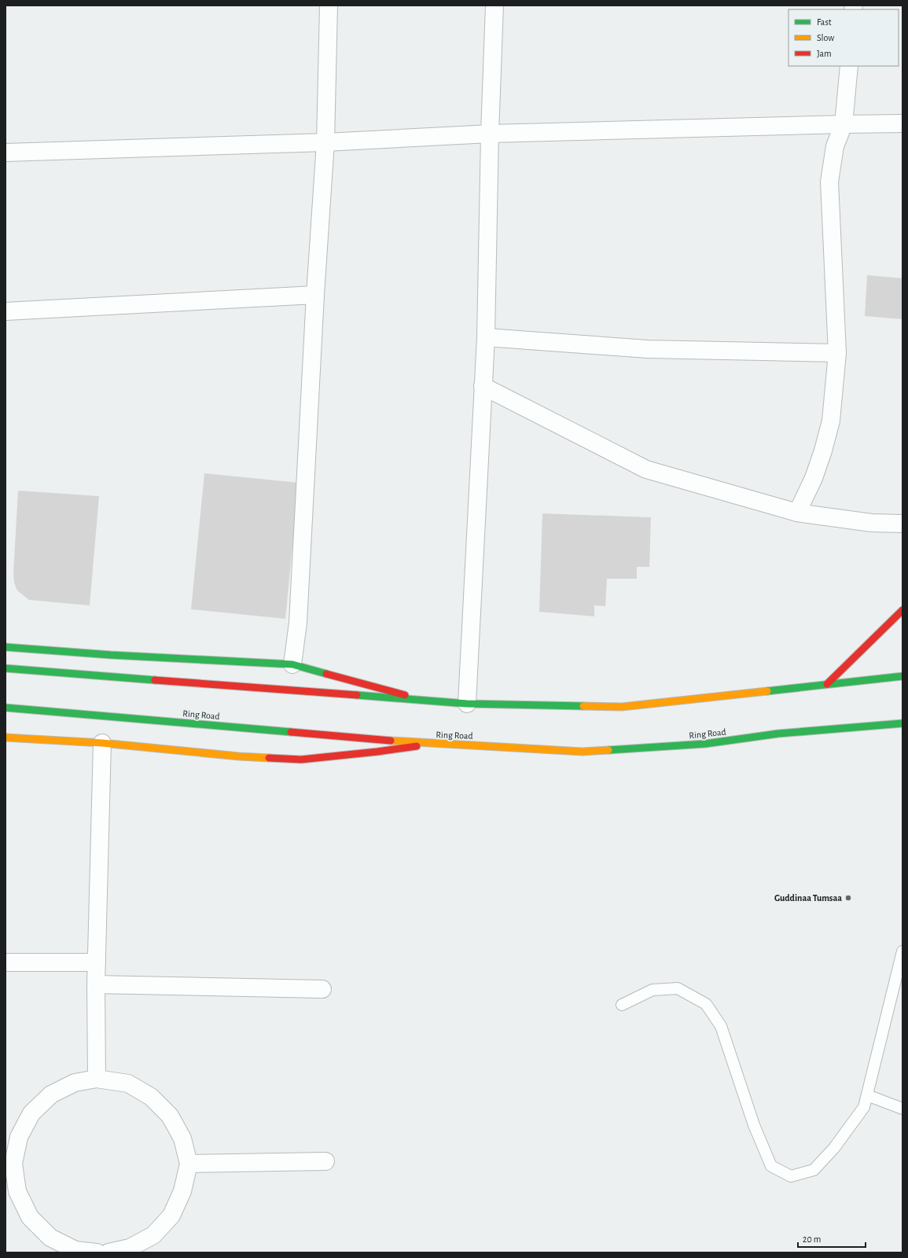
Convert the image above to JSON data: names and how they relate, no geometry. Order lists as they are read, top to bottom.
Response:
{
  "streets": {
    "main road": ["Ring Road"]
  },
  "places": ["Guddinaa Tumsaa"],
  "legend": ["Fast", "Slow", "Jam"],
  "scale_bar": "20 m"
}
